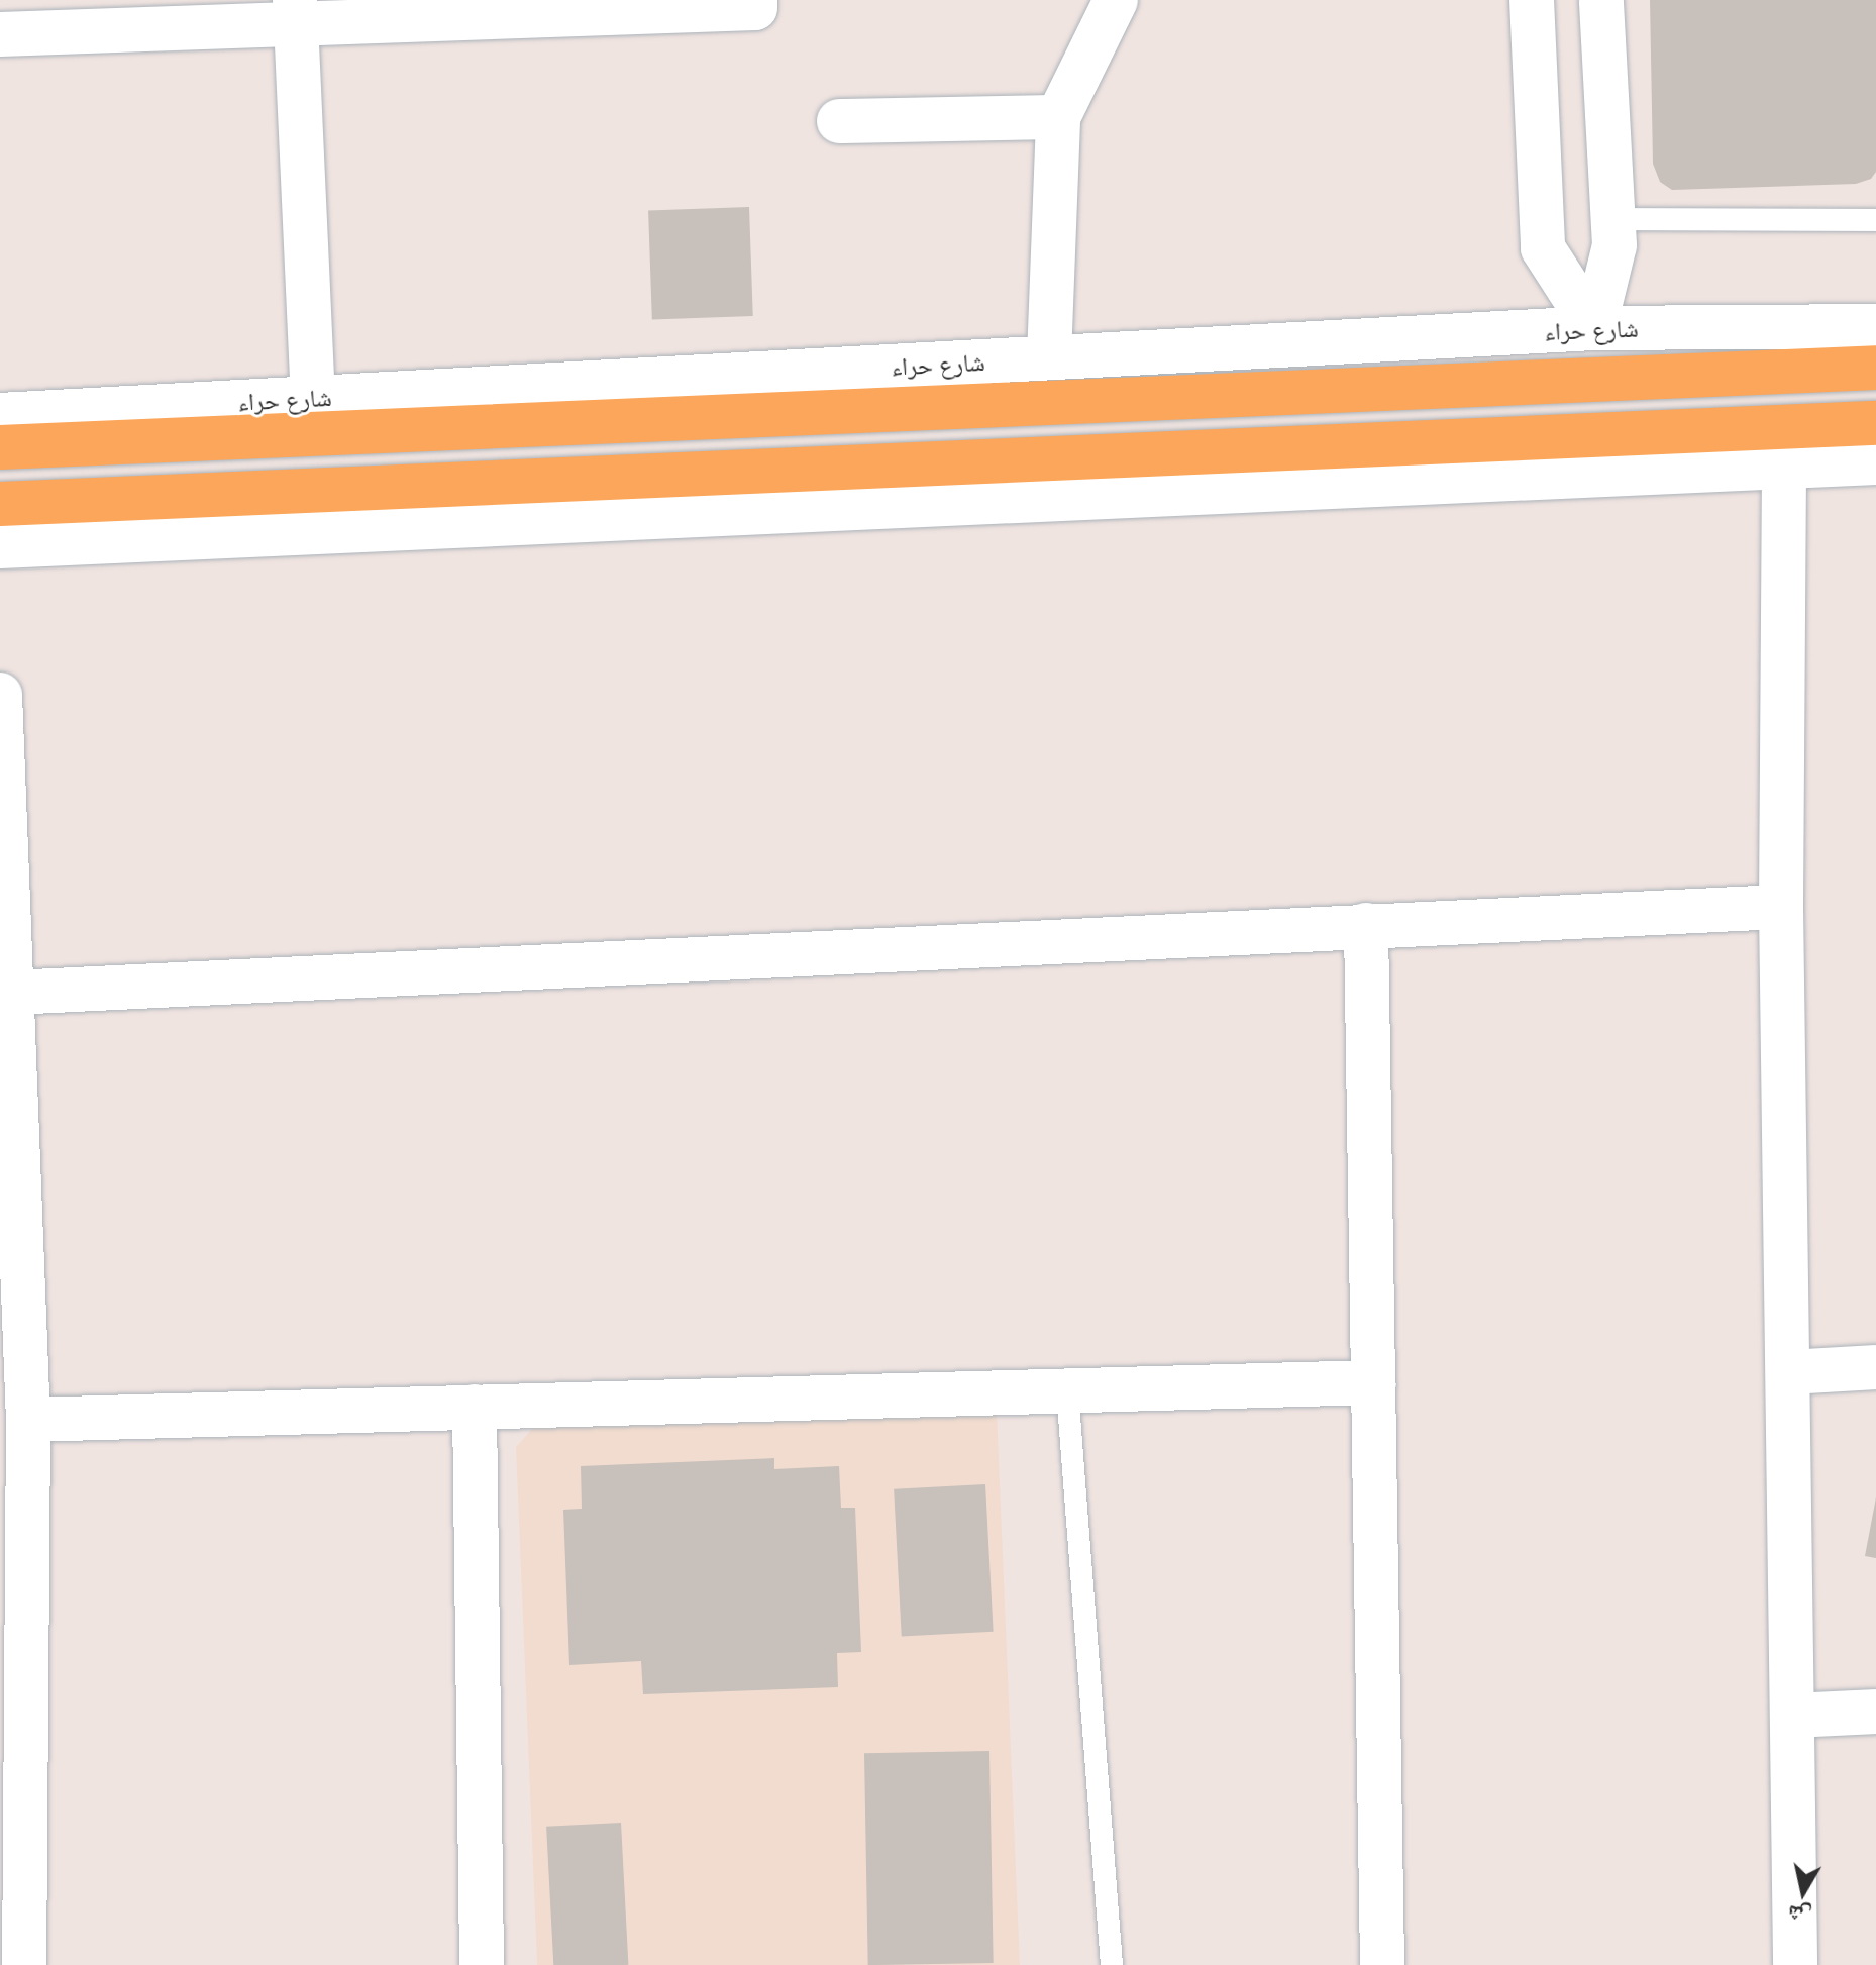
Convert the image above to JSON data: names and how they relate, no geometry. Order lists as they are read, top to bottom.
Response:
{
  "streets": {
    "main road": ["شارع حراء"]
  },
  "north": "bottom"
}
